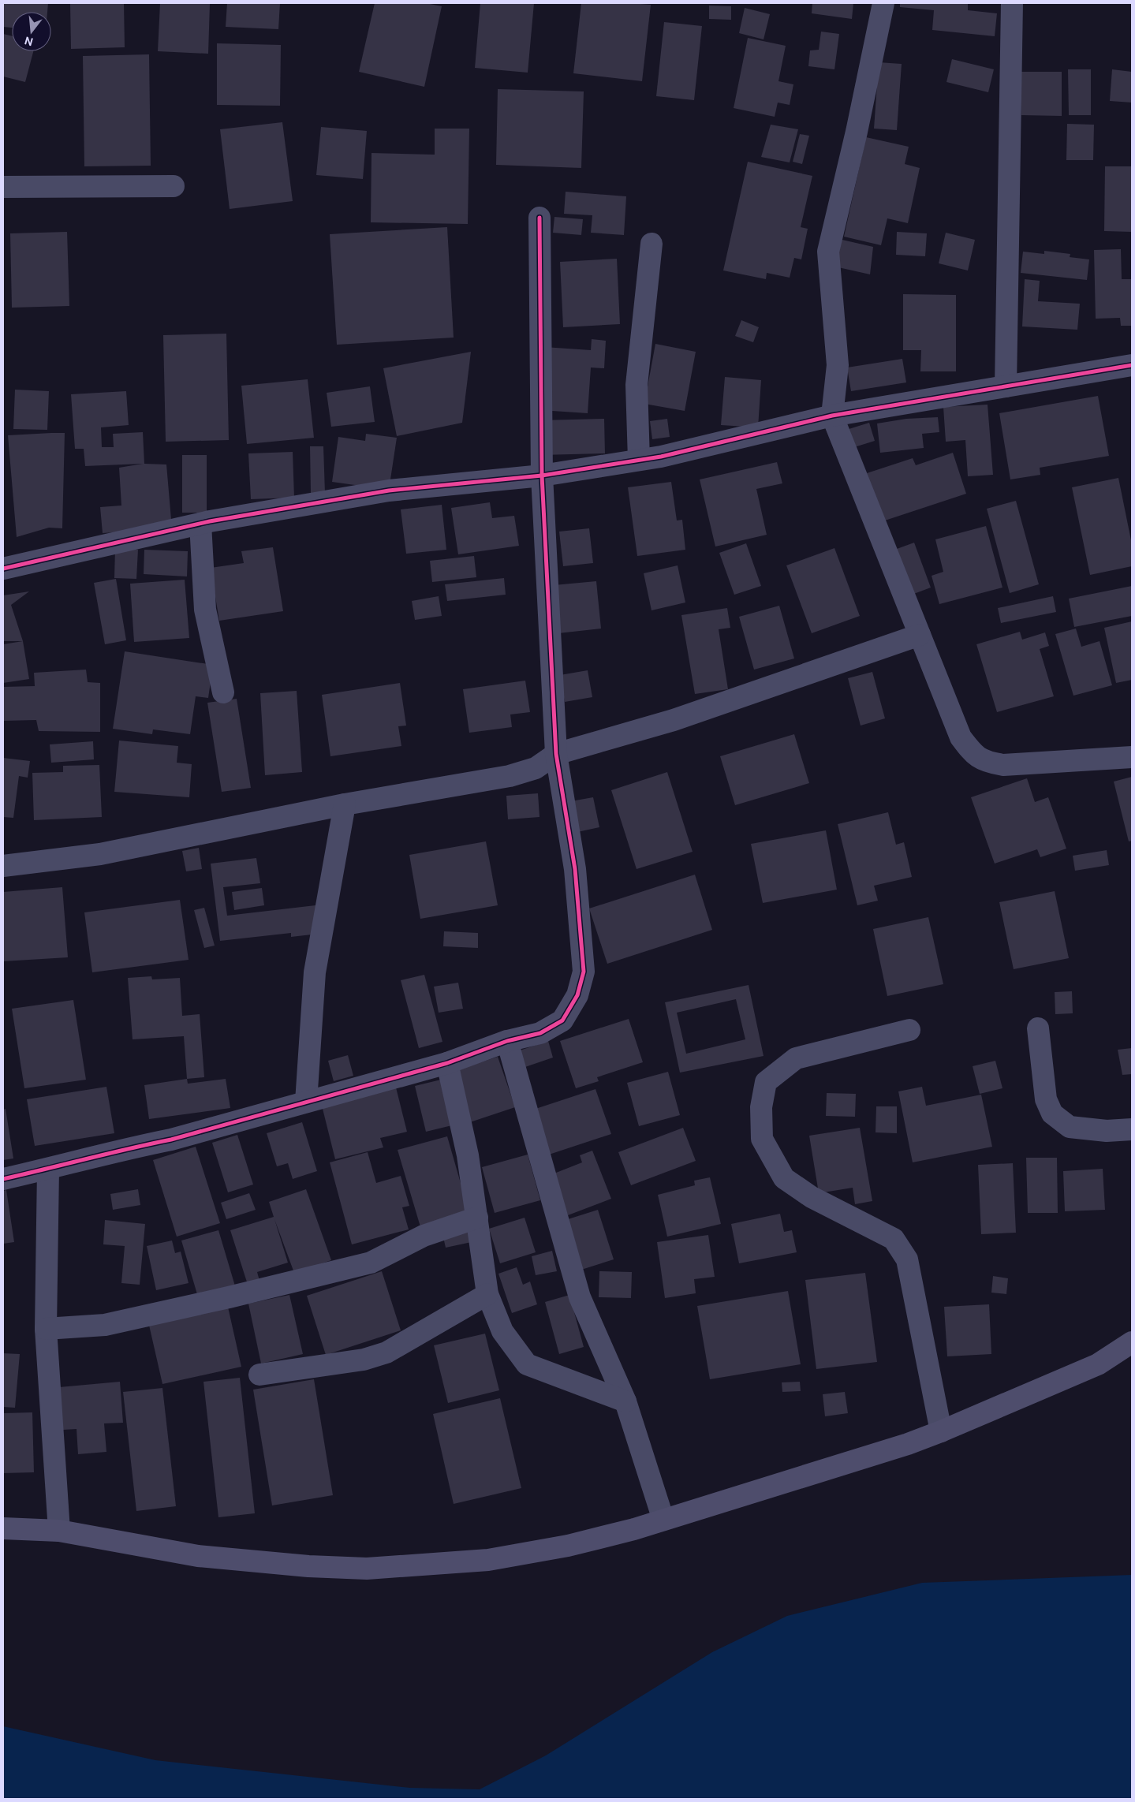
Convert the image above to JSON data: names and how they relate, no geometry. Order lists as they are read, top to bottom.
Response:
{
  "north": "bottom"
}
